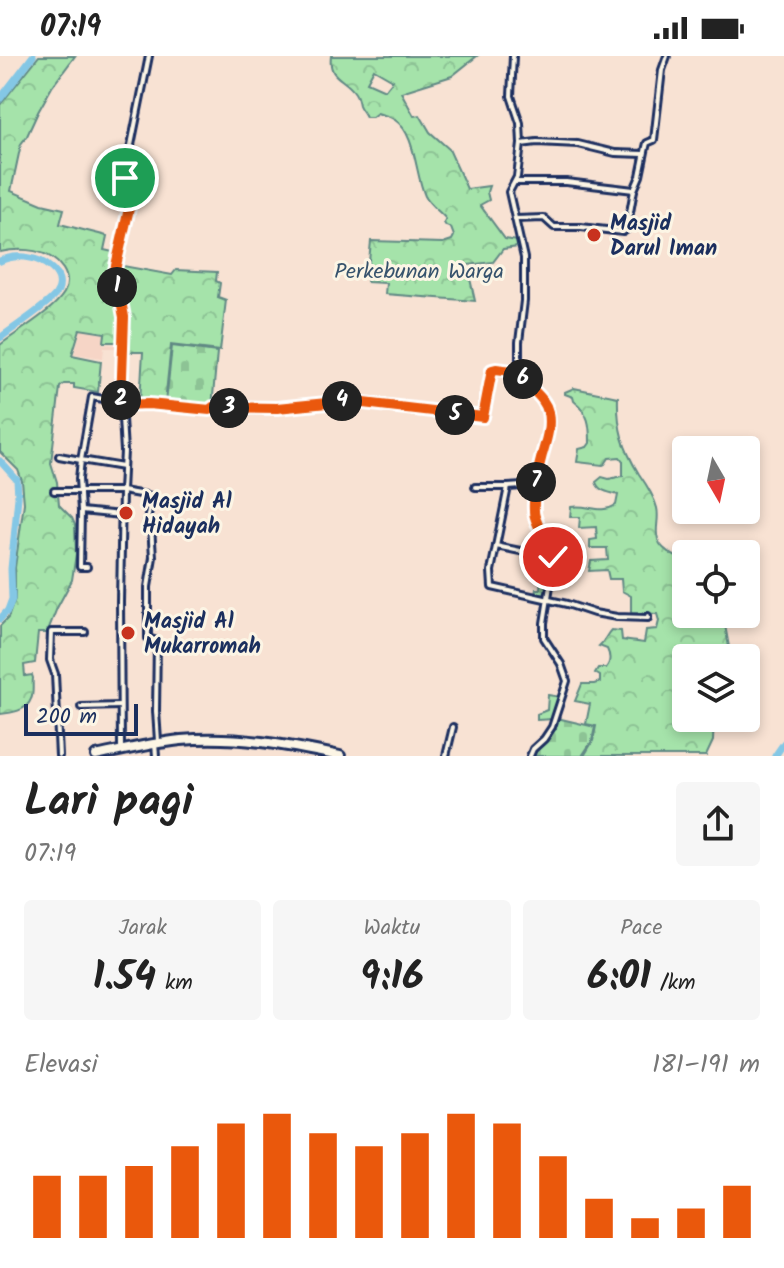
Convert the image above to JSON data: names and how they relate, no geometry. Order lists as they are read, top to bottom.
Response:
{
  "parks": ["Perkebunan Warga"],
  "places": ["Masjid Darul Iman", "Masjid Al Hidayah", "Masjid Al Mukarromah"],
  "scale_bar": "200 m",
  "north": "bottom",
  "page": {
    "status": "07:19",
    "pins": [
      "1",
      "6",
      "2",
      "4",
      "3",
      "5",
      "7"
    ],
    "scale": "200 m",
    "heading": ["Lari pagi", "07:19"],
    "stats": [
      ["Jarak", "1.54 km"],
      ["Waktu", "9:16"],
      ["Pace", "6:01 /km"]
    ],
    "chart": ["Elevasi", "181–191 m"]
  }
}
